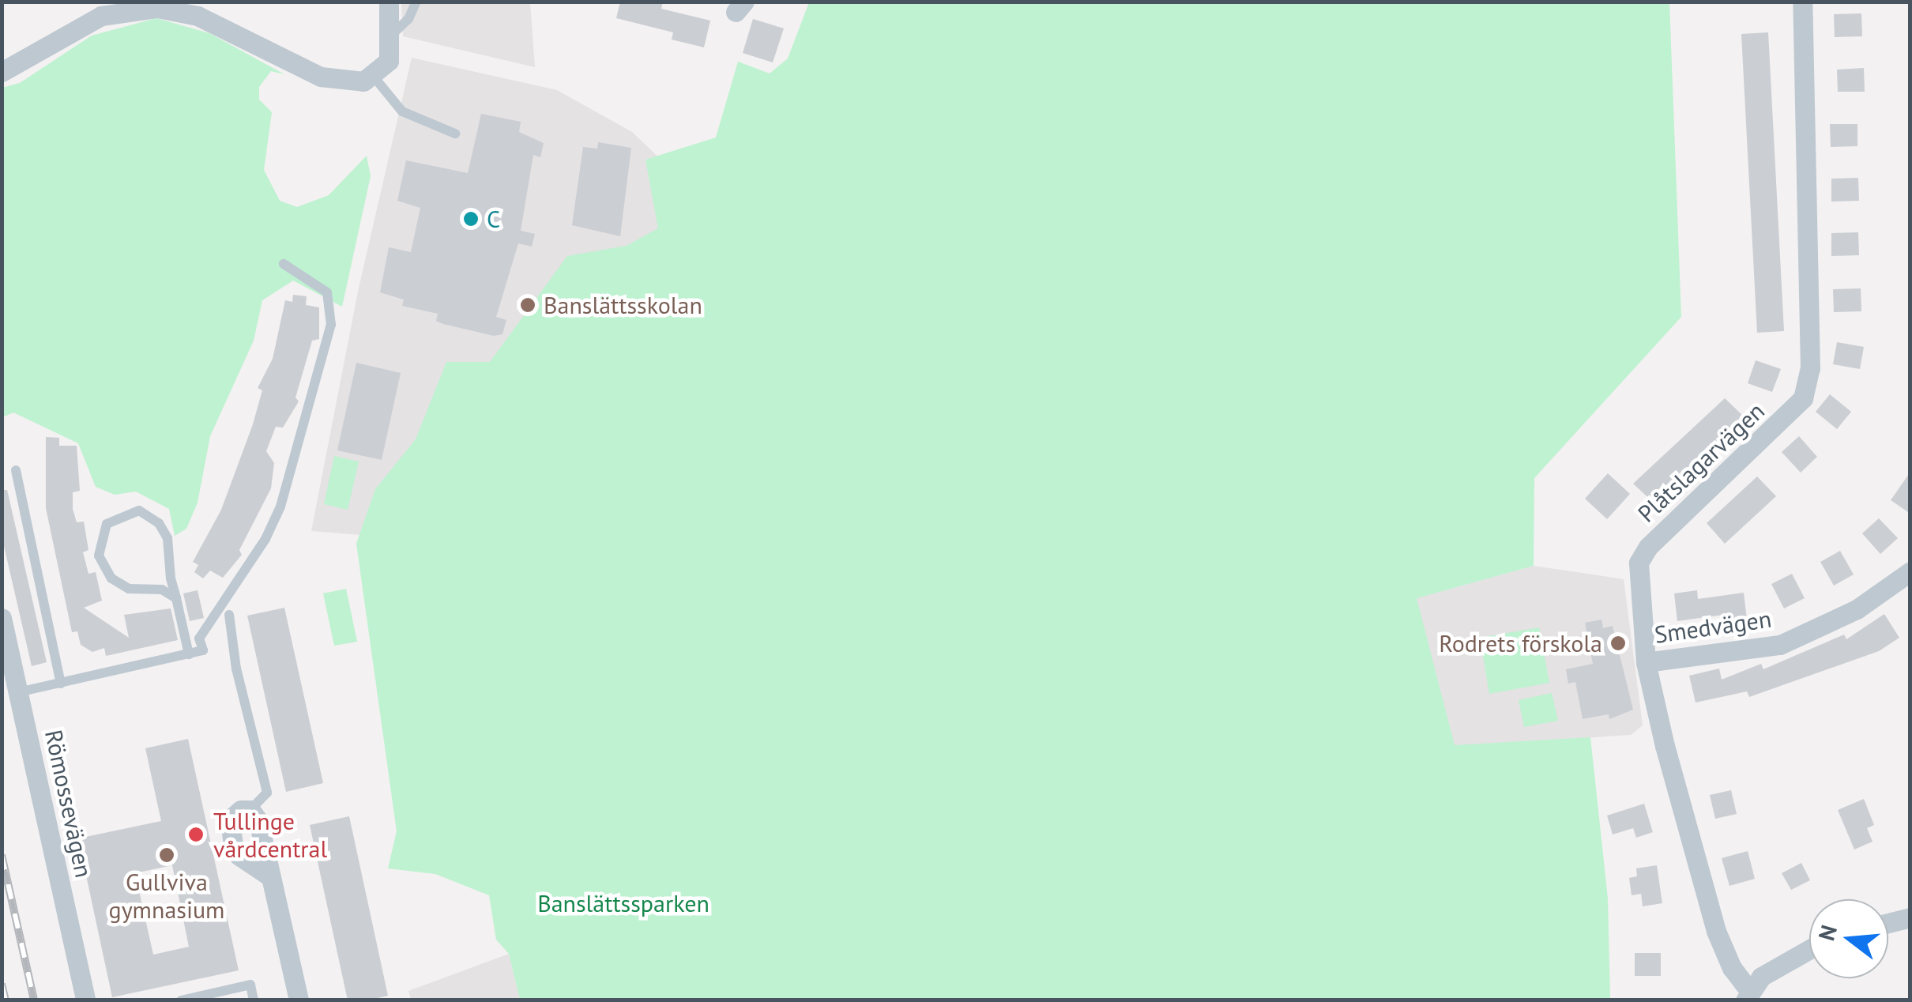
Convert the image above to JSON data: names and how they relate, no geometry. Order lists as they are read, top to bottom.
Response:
{
  "streets": {
    "street": ["Plåtslagarvägen", "Smedvägen", "Römossevägen"]
  },
  "crossings": [
    ["Plåtslagarvägen", "Smedvägen"]
  ],
  "parks": ["Banslättssparken"],
  "places": [
    "C",
    "Banslättsskolan",
    "Rodrets förskola",
    "Tullinge vårdcentral",
    "Gullviva gymnasium"
  ],
  "north": "left"
}
